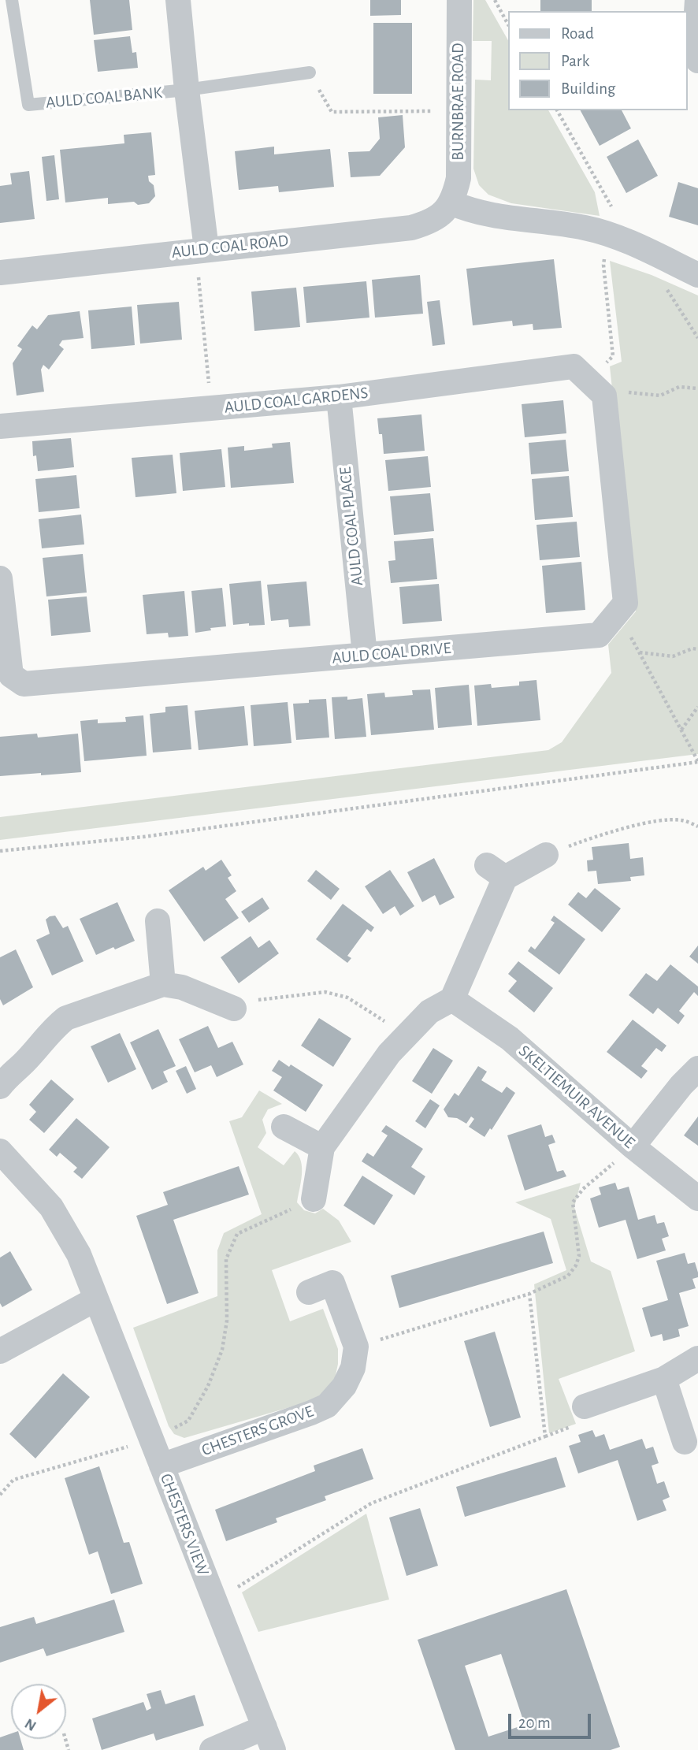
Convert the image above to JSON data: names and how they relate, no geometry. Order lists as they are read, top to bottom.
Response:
{
  "streets": {
    "street": [
      "AULD COAL BANK",
      "BURNBRAE ROAD",
      "AULD COAL ROAD",
      "AULD COAL GARDENS",
      "AULD COAL PLACE",
      "AULD COAL DRIVE",
      "SKELTIEMUIR AVENUE",
      "CHESTERS GROVE",
      "CHESTERS VIEW"
    ]
  },
  "crossings": [
    ["AULD COAL BANK", "AULD COAL ROAD"],
    ["BURNBRAE ROAD", "AULD COAL ROAD"],
    ["AULD COAL GARDENS", "AULD COAL PLACE"],
    ["AULD COAL GARDENS", "AULD COAL DRIVE"],
    ["AULD COAL PLACE", "AULD COAL DRIVE"],
    ["CHESTERS GROVE", "CHESTERS VIEW"]
  ],
  "legend": ["Road", "Park", "Building"],
  "scale_bar": "20 m",
  "north": "bottom left"
}
